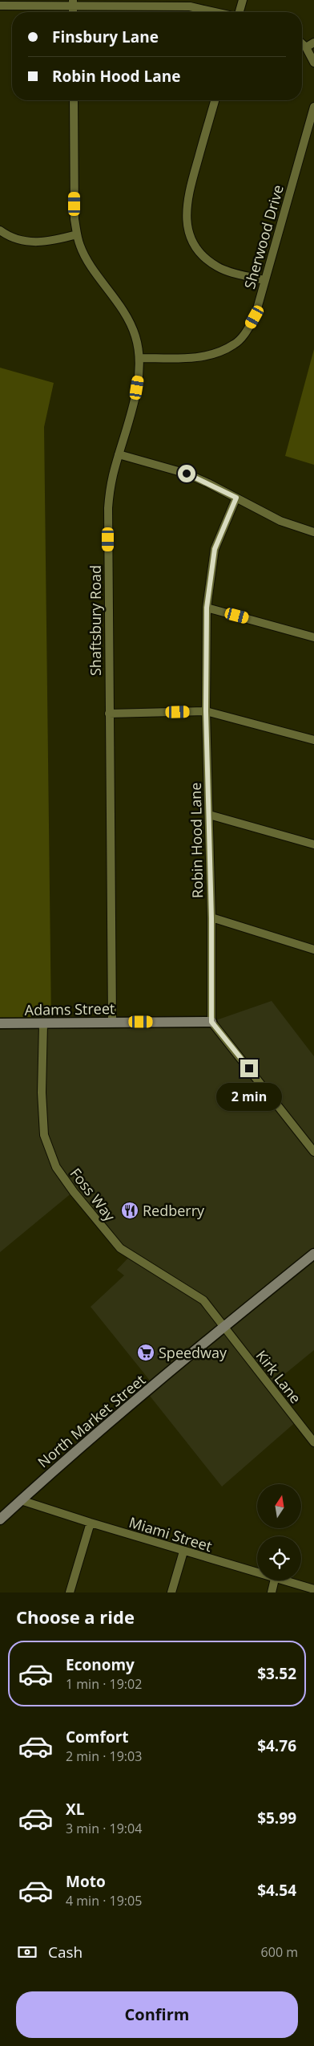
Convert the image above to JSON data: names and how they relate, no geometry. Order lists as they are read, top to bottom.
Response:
{
  "streets": {
    "street": [
      "Sherwood Drive",
      "Shaftsbury Road",
      "Robin Hood Lane",
      "Adams Street",
      "Foss Way",
      "Kirk Lane",
      "North Market Street",
      "Miami Street"
    ]
  },
  "crossings": [
    ["Sherwood Drive", "Shaftsbury Road"],
    ["Shaftsbury Road", "Adams Street"],
    ["Robin Hood Lane", "Adams Street"],
    ["Adams Street", "Foss Way"],
    ["Foss Way", "Kirk Lane"],
    ["Foss Way", "North Market Street"],
    ["Kirk Lane", "North Market Street"],
    ["North Market Street", "Miami Street"]
  ],
  "places": {
    "restaurant": ["Redberry"],
    "supermarket": ["Speedway"]
  },
  "north": "top",
  "page": {
    "banner": ["Finsbury Lane", "Robin Hood Lane"],
    "bubble": "2 min",
    "heading": "Choose a ride",
    "list": [
      {
        "name": "Economy",
        "note": "1 min · 19:02",
        "value": "$3.52"
      },
      {
        "name": "Comfort",
        "note": "2 min · 19:03",
        "value": "$4.76"
      },
      {
        "name": "XL",
        "note": "3 min · 19:04",
        "value": "$5.99"
      },
      {
        "name": "Moto",
        "note": "4 min · 19:05",
        "value": "$4.54"
      }
    ],
    "pay": ["Cash", "600 m"],
    "buttons": "Confirm"
  }
}
